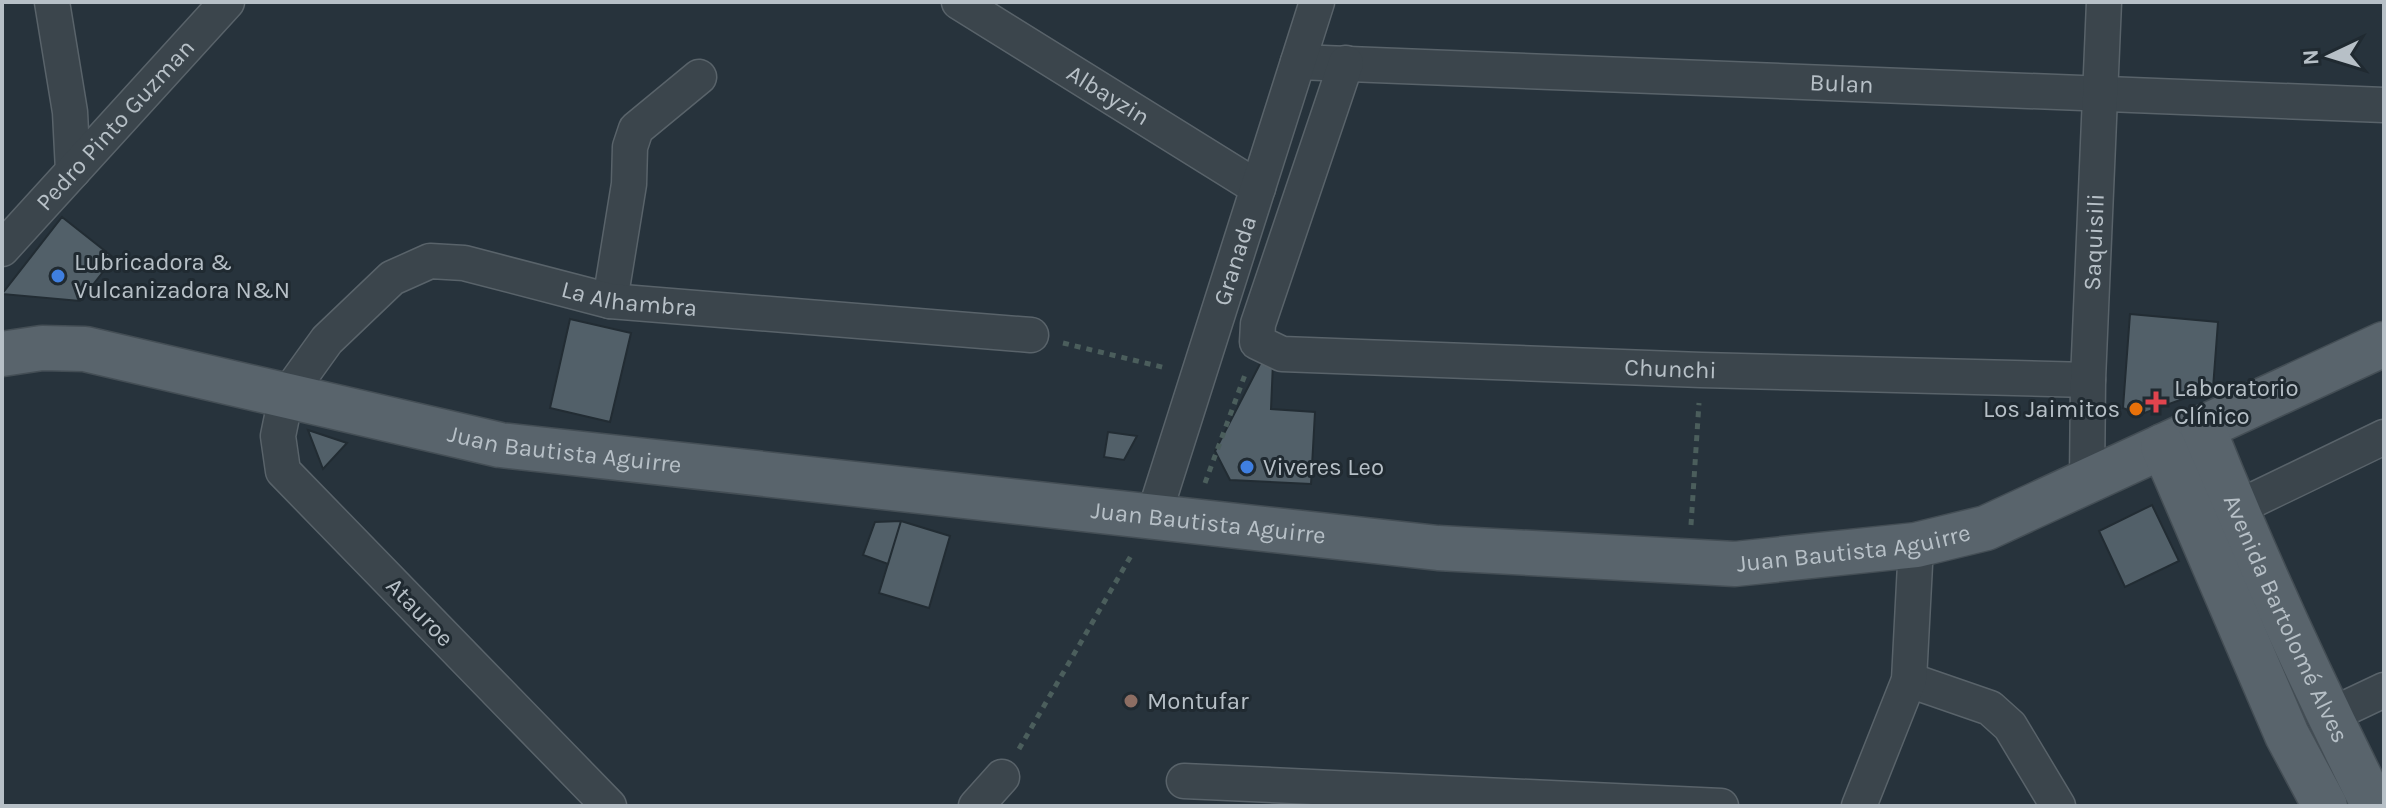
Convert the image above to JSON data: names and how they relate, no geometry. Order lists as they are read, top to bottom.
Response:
{
  "streets": {
    "main road": ["Juan Bautista Aguirre", "Avenida Bartolomé Alves"],
    "street": [
      "Bulan",
      "Albayzin",
      "Pedro Pinto Guzman",
      "Saquisili",
      "Granada",
      "La Alhambra",
      "Chunchi",
      "Atauroe"
    ]
  },
  "crossings": [
    ["Bulan", "Saquisili"],
    ["Bulan", "Granada"],
    ["Albayzin", "Granada"],
    ["Saquisili", "Chunchi"],
    ["Saquisili", "Juan Bautista Aguirre"],
    ["Granada", "Juan Bautista Aguirre"],
    ["La Alhambra", "Juan Bautista Aguirre"],
    ["La Alhambra", "Atauroe"],
    ["Juan Bautista Aguirre", "Atauroe"],
    ["Juan Bautista Aguirre", "Avenida Bartolomé Alves"]
  ],
  "places": {
    "other": [
      "Lubricadora & Vulcanizadora N&N",
      "Los Jaimitos",
      "Viveres Leo",
      "Montufar"
    ],
    "health": ["Laboratorio Clínico"]
  },
  "north": "left"
}
